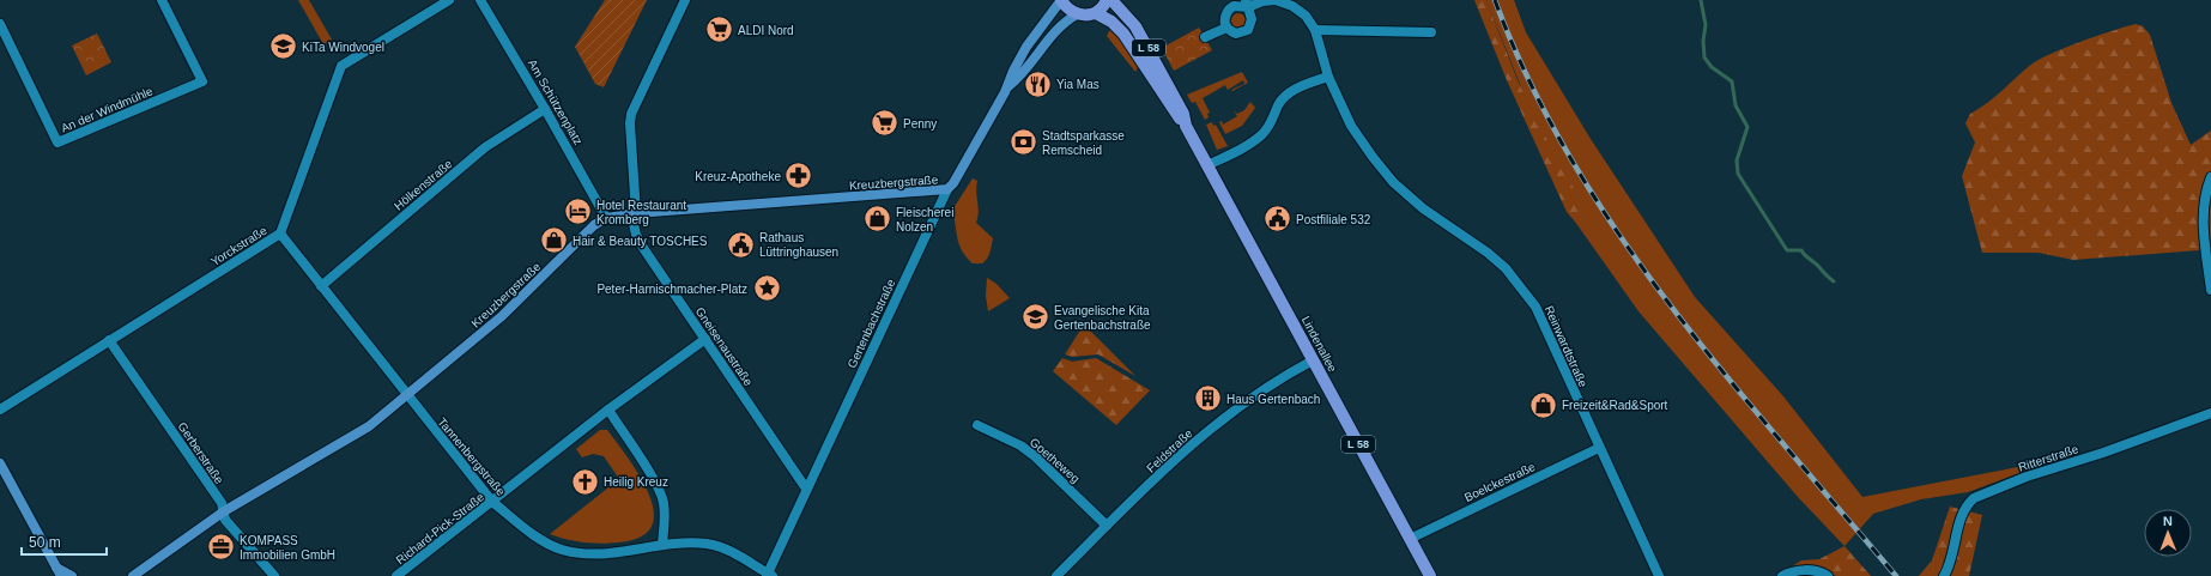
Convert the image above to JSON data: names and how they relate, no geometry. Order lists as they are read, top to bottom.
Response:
{
  "streets": {
    "main road": [
      "L 58",
      "Kreuzbergstraße",
      "Gertenbachstraße",
      "Lindenallee"
    ],
    "street": [
      "Am Schützenplatz",
      "An der Windmühle",
      "Hölkenstraße",
      "Yorckstraße",
      "Gneisenaustraße",
      "Reinwardtstraße",
      "Feldstraße",
      "Gerberstraße",
      "Tannenbergstraße",
      "Ritterstraße",
      "Goetheweg",
      "Boelckestraße",
      "Richard-Pick-Straße"
    ]
  },
  "crossings": [
    ["Am Schützenplatz", "Kreuzbergstraße"],
    ["Am Schützenplatz", "Hölkenstraße"],
    ["Kreuzbergstraße", "Gertenbachstraße"],
    ["Kreuzbergstraße", "Gneisenaustraße"],
    ["Kreuzbergstraße", "Gerberstraße"],
    ["Kreuzbergstraße", "Tannenbergstraße"],
    ["Hölkenstraße", "Tannenbergstraße"],
    ["Yorckstraße", "Gerberstraße"],
    ["Yorckstraße", "Tannenbergstraße"],
    ["Gertenbachstraße", "Gneisenaustraße"],
    ["Gertenbachstraße", "Tannenbergstraße"],
    ["Lindenallee", "Feldstraße"],
    ["Lindenallee", "Boelckestraße"],
    ["Gneisenaustraße", "Richard-Pick-Straße"],
    ["Reinwardtstraße", "Boelckestraße"],
    ["Feldstraße", "Goetheweg"],
    ["Tannenbergstraße", "Richard-Pick-Straße"]
  ],
  "places": {
    "supermarket": ["ALDI Nord", "Penny"],
    "school or university": ["KiTa Windvogel", "Evangelische Kita Gertenbachstraße"],
    "restaurant": ["Yia Mas"],
    "bank": ["Stadtsparkasse Remscheid"],
    "pharmacy": ["Kreuz-Apotheke"],
    "hotel": ["Hotel Restaurant Kromberg"],
    "shop": ["Fleischerei Nolzen", "Hair & Beauty TOSCHES", "Freizeit&Rad&Sport"],
    "public building": ["Postfiliale 532", "Rathaus Lüttringhausen"],
    "place": ["Peter-Harnischmacher-Platz"],
    "building": ["Haus Gertenbach"],
    "church": ["Heilig Kreuz"],
    "office": ["KOMPASS Immobilien GmbH"]
  },
  "scale_bar": "50 m",
  "north": "top"
}
